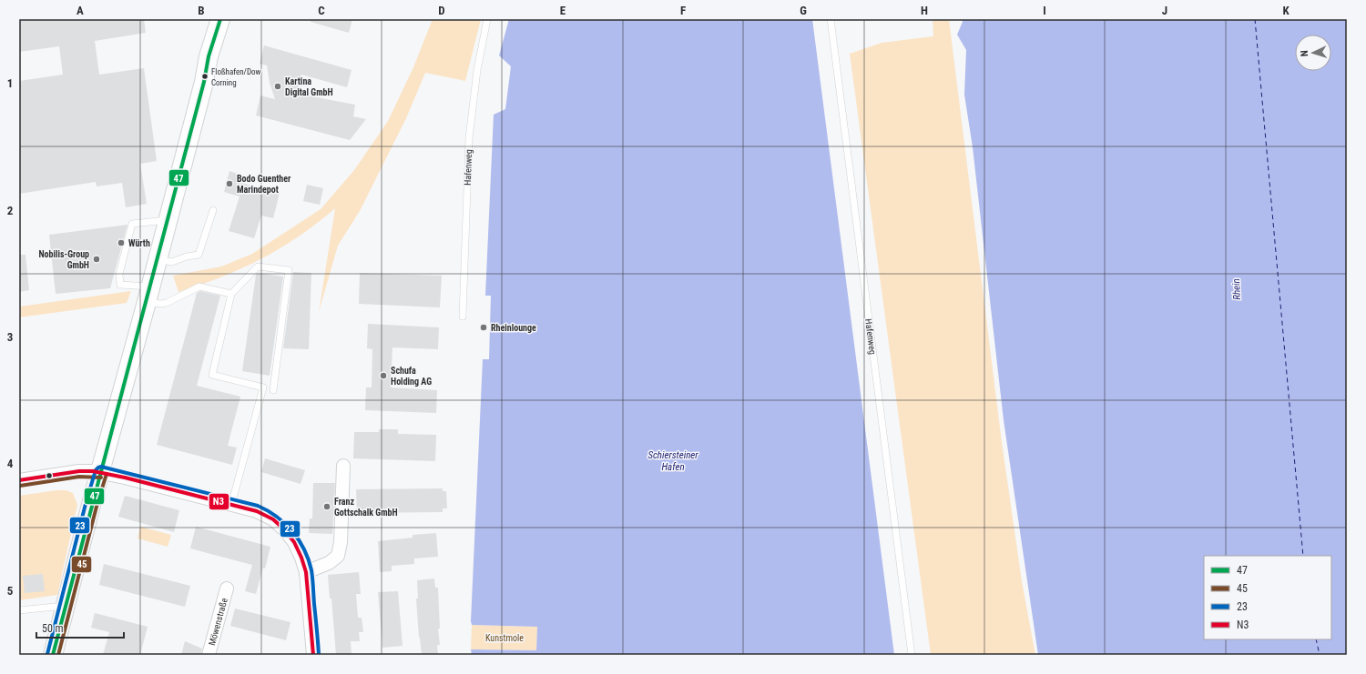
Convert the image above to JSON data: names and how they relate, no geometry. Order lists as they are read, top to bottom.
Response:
{
  "streets": {
    "street": ["Möwenstraße"],
    "lane": ["Hafenweg"]
  },
  "water": ["Rhein", "Schiersteiner Hafen"],
  "parks": ["Kunstmole"],
  "places": [
    "Floßhafen/Dow Corning",
    "Kartina Digital GmbH",
    "Bodo Guenther Marindepot",
    "Würth",
    "Nobilis-Group GmbH",
    "Rheinlounge",
    "Schufa Holding AG",
    "Franz Gottschalk GmbH"
  ],
  "lines": [
    "transit line 47",
    "transit line 23",
    "transit line N3",
    "transit line 45"
  ],
  "legend": [
    "47",
    "45",
    "23",
    "N3"
  ],
  "scale_bar": "50 m",
  "north": "left",
  "grid": {
    "columns": [
      "A",
      "B",
      "C",
      "D",
      "E",
      "F",
      "G",
      "H",
      "I",
      "J",
      "K"
    ],
    "rows": [
      "1",
      "2",
      "3",
      "4",
      "5"
    ]
  }
}
